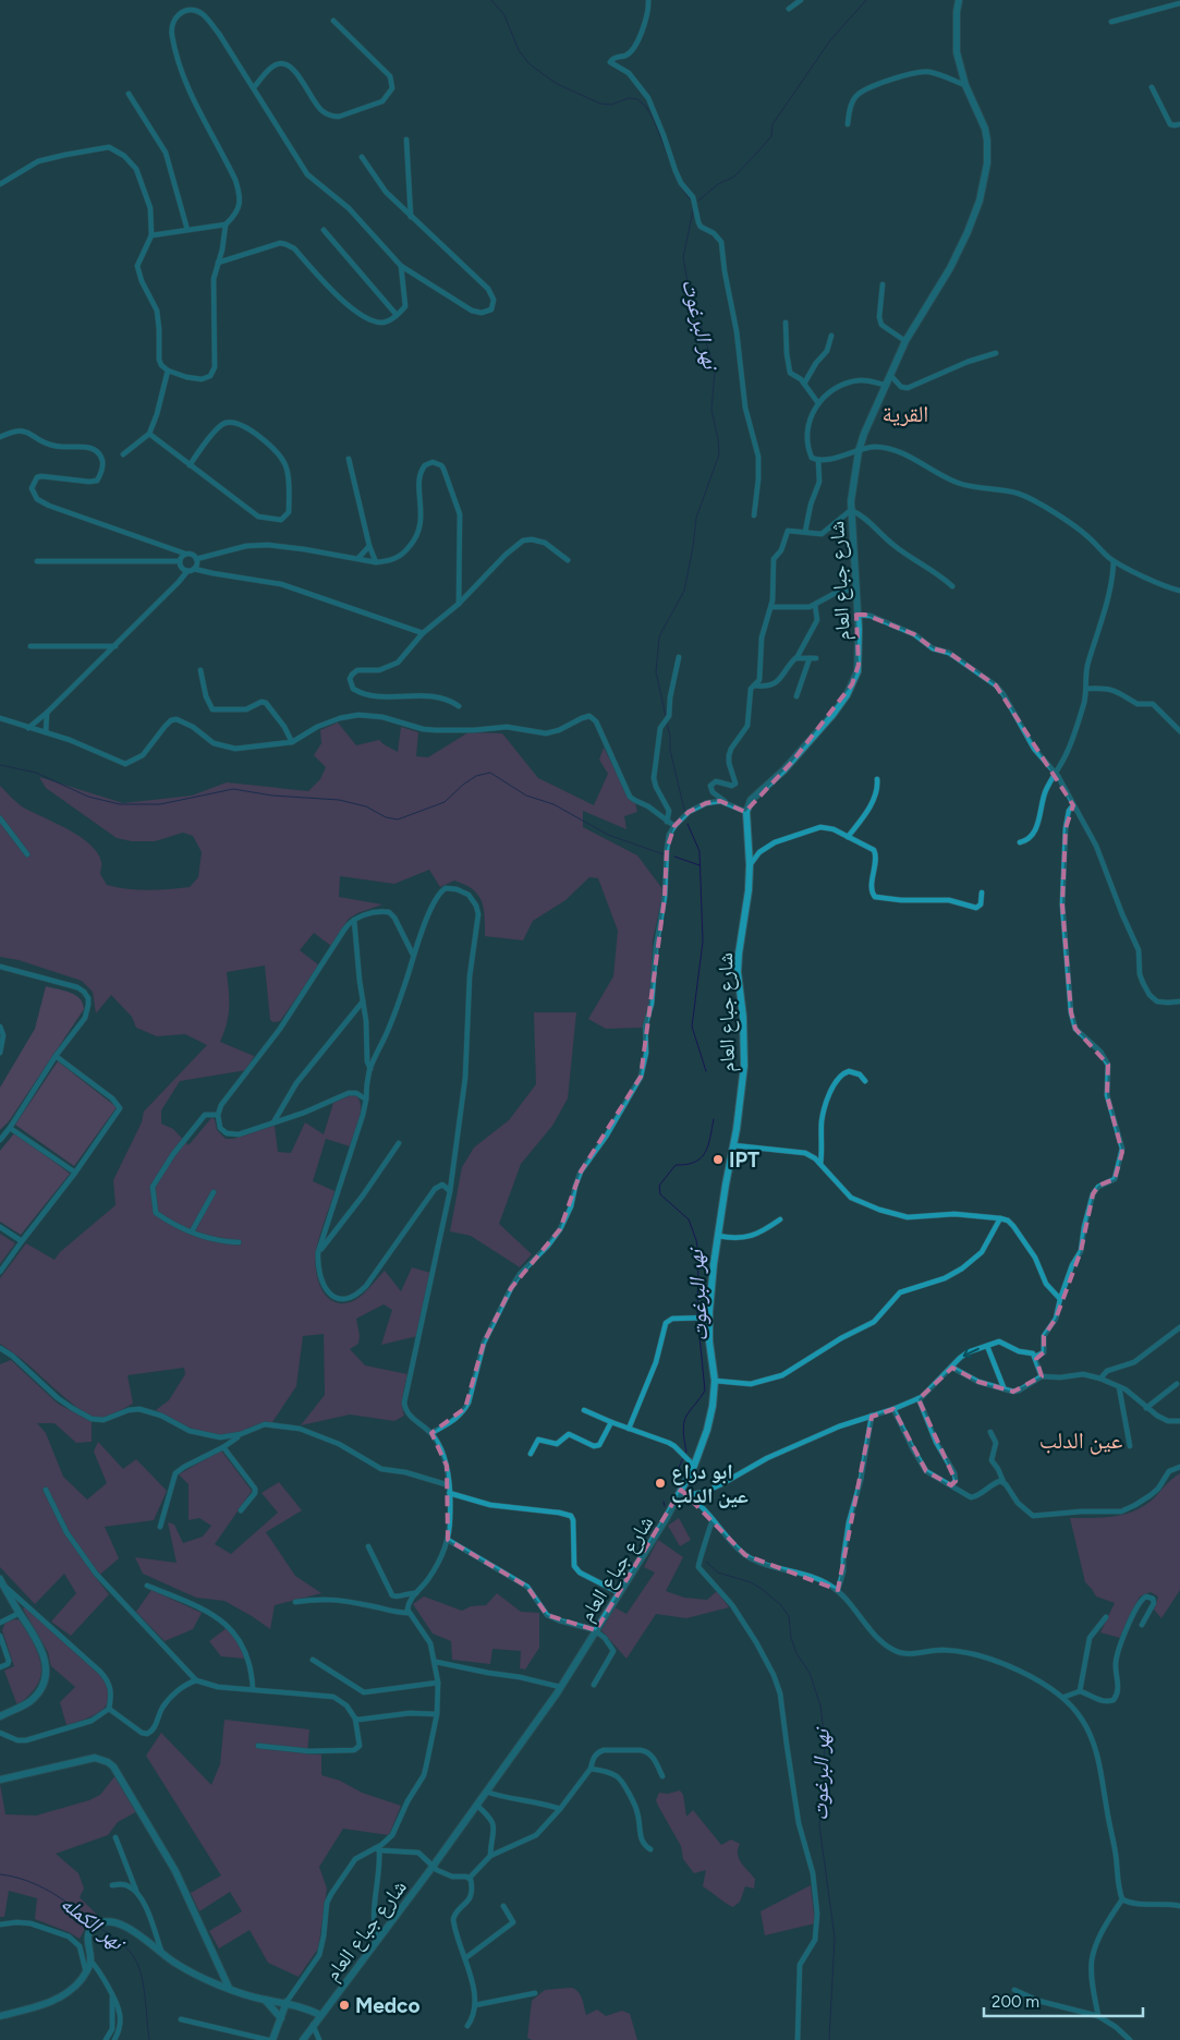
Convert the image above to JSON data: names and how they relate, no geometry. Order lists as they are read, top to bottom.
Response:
{
  "streets": {
    "main road": ["شارع جباع العام"]
  },
  "districts": ["القرية", "عين الدلب"],
  "water": ["نهر البرغوت", "نهر الكمله"],
  "places": ["IPT", "ابو دراع عين الدلب", "Medco"],
  "scale_bar": "200 m"
}
